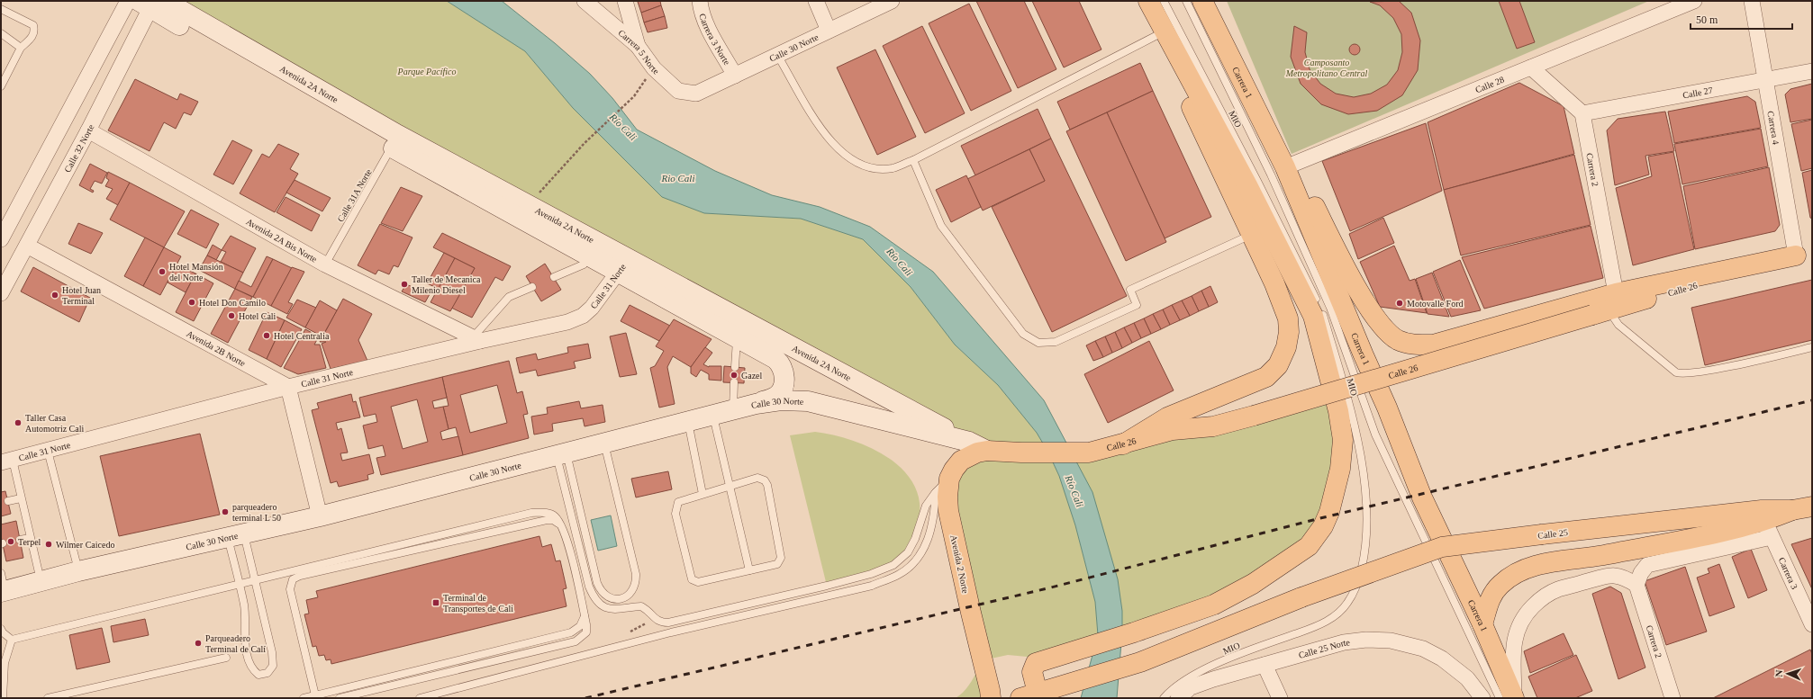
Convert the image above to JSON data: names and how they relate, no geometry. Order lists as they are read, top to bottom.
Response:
{
  "streets": {
    "main road": [
      "Calle 30 Norte",
      "Carrera 1",
      "Avenida 2A Norte",
      "Calle 26",
      "Calle 25",
      "Avenida 2 Norte"
    ],
    "street": [
      "Carrera 3 Norte",
      "Carrera 5 Norte",
      "Calle 28",
      "Calle 27",
      "Carrera 4",
      "Calle 32 Norte",
      "Carrera 2",
      "Avenida 2A Bis Norte",
      "Calle 31 Norte",
      "Avenida 2B Norte",
      "Carrera 3",
      "Calle 25 Norte"
    ],
    "lane": ["MIO", "Calle 31A Norte"]
  },
  "crossings": [
    ["Carrera 3 Norte", "Calle 30 Norte"],
    ["Calle 30 Norte", "Carrera 5 Norte"],
    ["Calle 30 Norte", "Avenida 2A Norte"],
    ["Calle 30 Norte", "Calle 26"],
    ["Calle 30 Norte", "Avenida 2 Norte"],
    ["Carrera 1", "Calle 28"],
    ["Carrera 1", "MIO"],
    ["Avenida 2A Norte", "Calle 32 Norte"],
    ["Avenida 2A Norte", "Calle 31A Norte"],
    ["Avenida 2A Norte", "Calle 31 Norte"],
    ["Calle 27", "Carrera 4"],
    ["Calle 27", "Carrera 2"],
    ["Calle 32 Norte", "Avenida 2A Bis Norte"],
    ["Calle 32 Norte", "Avenida 2B Norte"],
    ["Carrera 2", "Calle 26"],
    ["Calle 31A Norte", "Avenida 2A Bis Norte"],
    ["Avenida 2A Bis Norte", "Calle 31 Norte"],
    ["Calle 31 Norte", "Avenida 2B Norte"],
    ["Calle 26", "Avenida 2 Norte"]
  ],
  "water": ["Río Cali", "Rio Cali"],
  "parks": ["Camposanto Metropolitano Central", "Parque Pacífico"],
  "places": {
    "other": [
      "Hotel Mansión del Norte",
      "Taller de Mecanica Milenio Diesel",
      "Hotel Juan Terminal",
      "Hotel Don Camilo",
      "Motovalle Ford",
      "Hotel Cali",
      "Hotel Centralia",
      "Gazel",
      "Taller Casa Automotriz Cali",
      "parqueadero terminal L 50",
      "Terpel",
      "Wilmer Caicedo",
      "Parqueadero Terminal de Calí"
    ],
    "transit": ["Terminal de Transportes de Cali"]
  },
  "scale_bar": "50 m",
  "north": "left"
}
